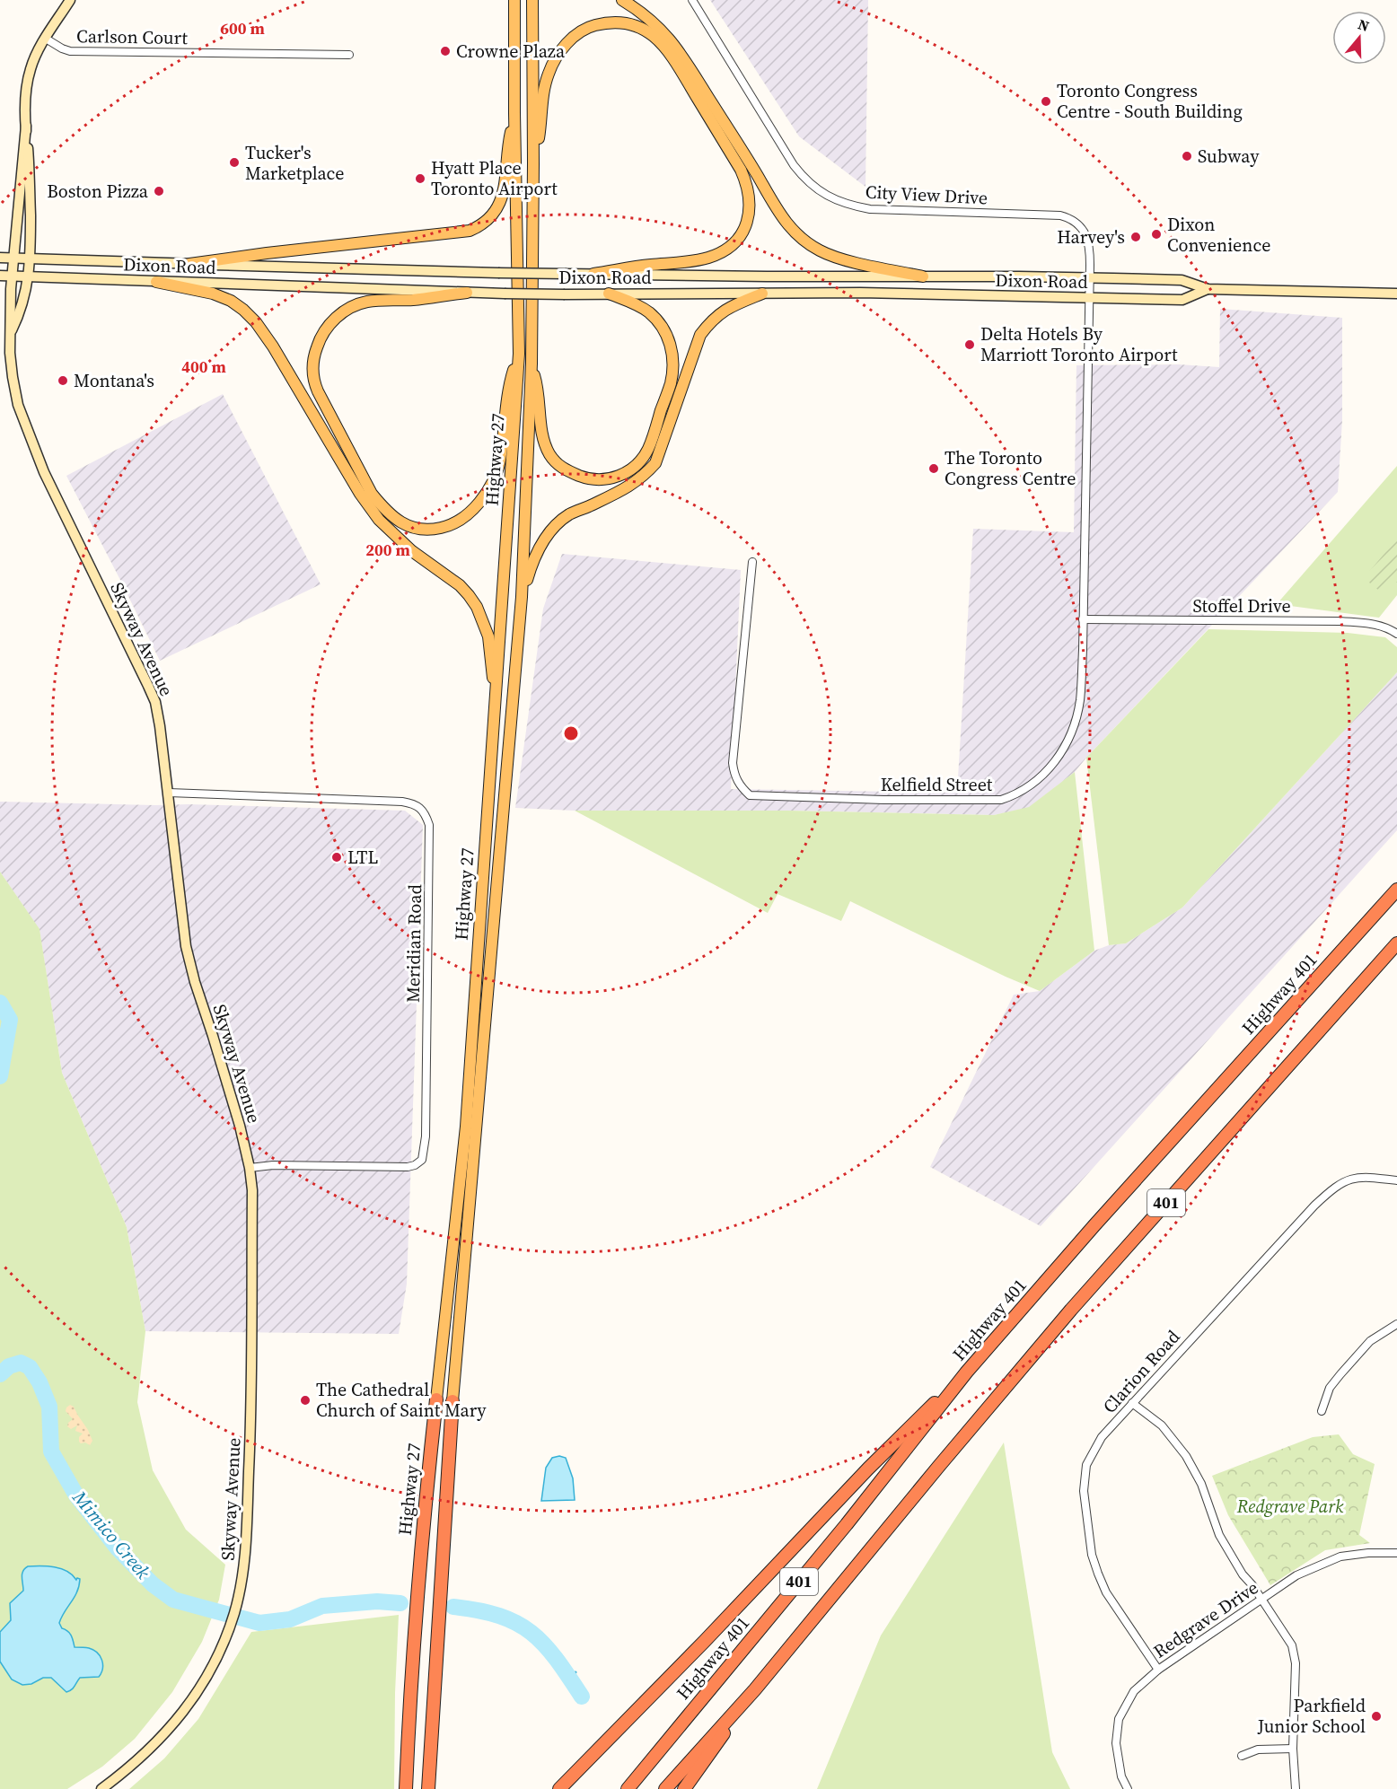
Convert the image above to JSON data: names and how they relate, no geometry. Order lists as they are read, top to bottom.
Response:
{
  "streets": {
    "highway": ["Highway 27", "Highway 401", "401"],
    "main road": ["Dixon Road", "Skyway Avenue"],
    "street": [
      "Carlson Court",
      "City View Drive",
      "Stoffel Drive",
      "Kelfield Street",
      "Meridian Road",
      "Clarion Road",
      "Redgrave Drive"
    ]
  },
  "crossings": [
    ["City View Drive", "Dixon Road"],
    ["City View Drive", "Kelfield Street"],
    ["Dixon Road", "Skyway Avenue"],
    ["Dixon Road", "Kelfield Street"],
    ["Stoffel Drive", "Kelfield Street"],
    ["Skyway Avenue", "Meridian Road"],
    ["Clarion Road", "Redgrave Drive"]
  ],
  "water": ["Mimico Creek"],
  "parks": ["Redgrave Park"],
  "places": [
    "Crowne Plaza",
    "Toronto Congress Centre - South Building",
    "Subway",
    "Tucker's Marketplace",
    "Hyatt Place Toronto Airport",
    "Boston Pizza",
    "Dixon Convenience",
    "Harvey's",
    "Delta Hotels By Marriott Toronto Airport",
    "Montana's",
    "The Toronto Congress Centre",
    "LTL",
    "The Cathedral Church of Saint Mary",
    "Parkfield Junior School"
  ],
  "north": "top",
  "rings": ["600 m", "400 m", "200 m"]
}
